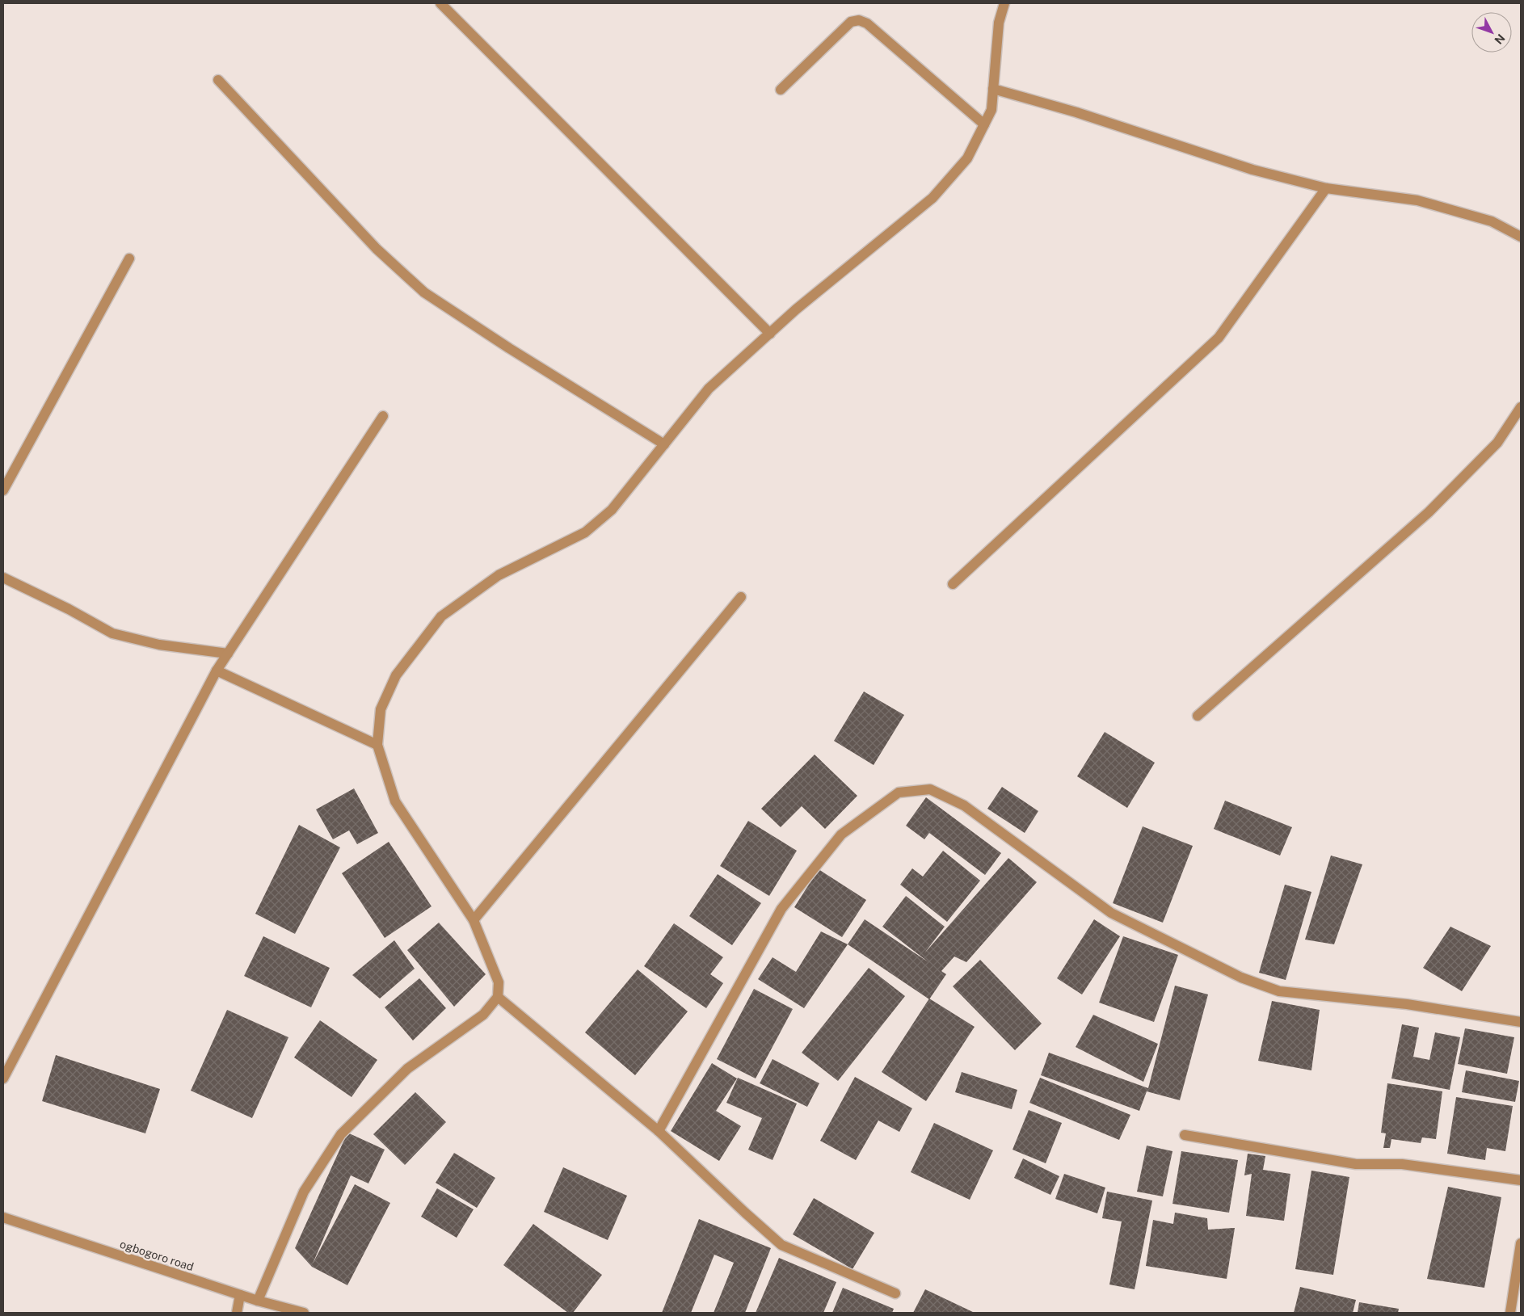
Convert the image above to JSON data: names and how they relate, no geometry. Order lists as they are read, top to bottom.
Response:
{
  "streets": {
    "street": ["ogbogoro road"]
  },
  "north": "bottom right"
}
